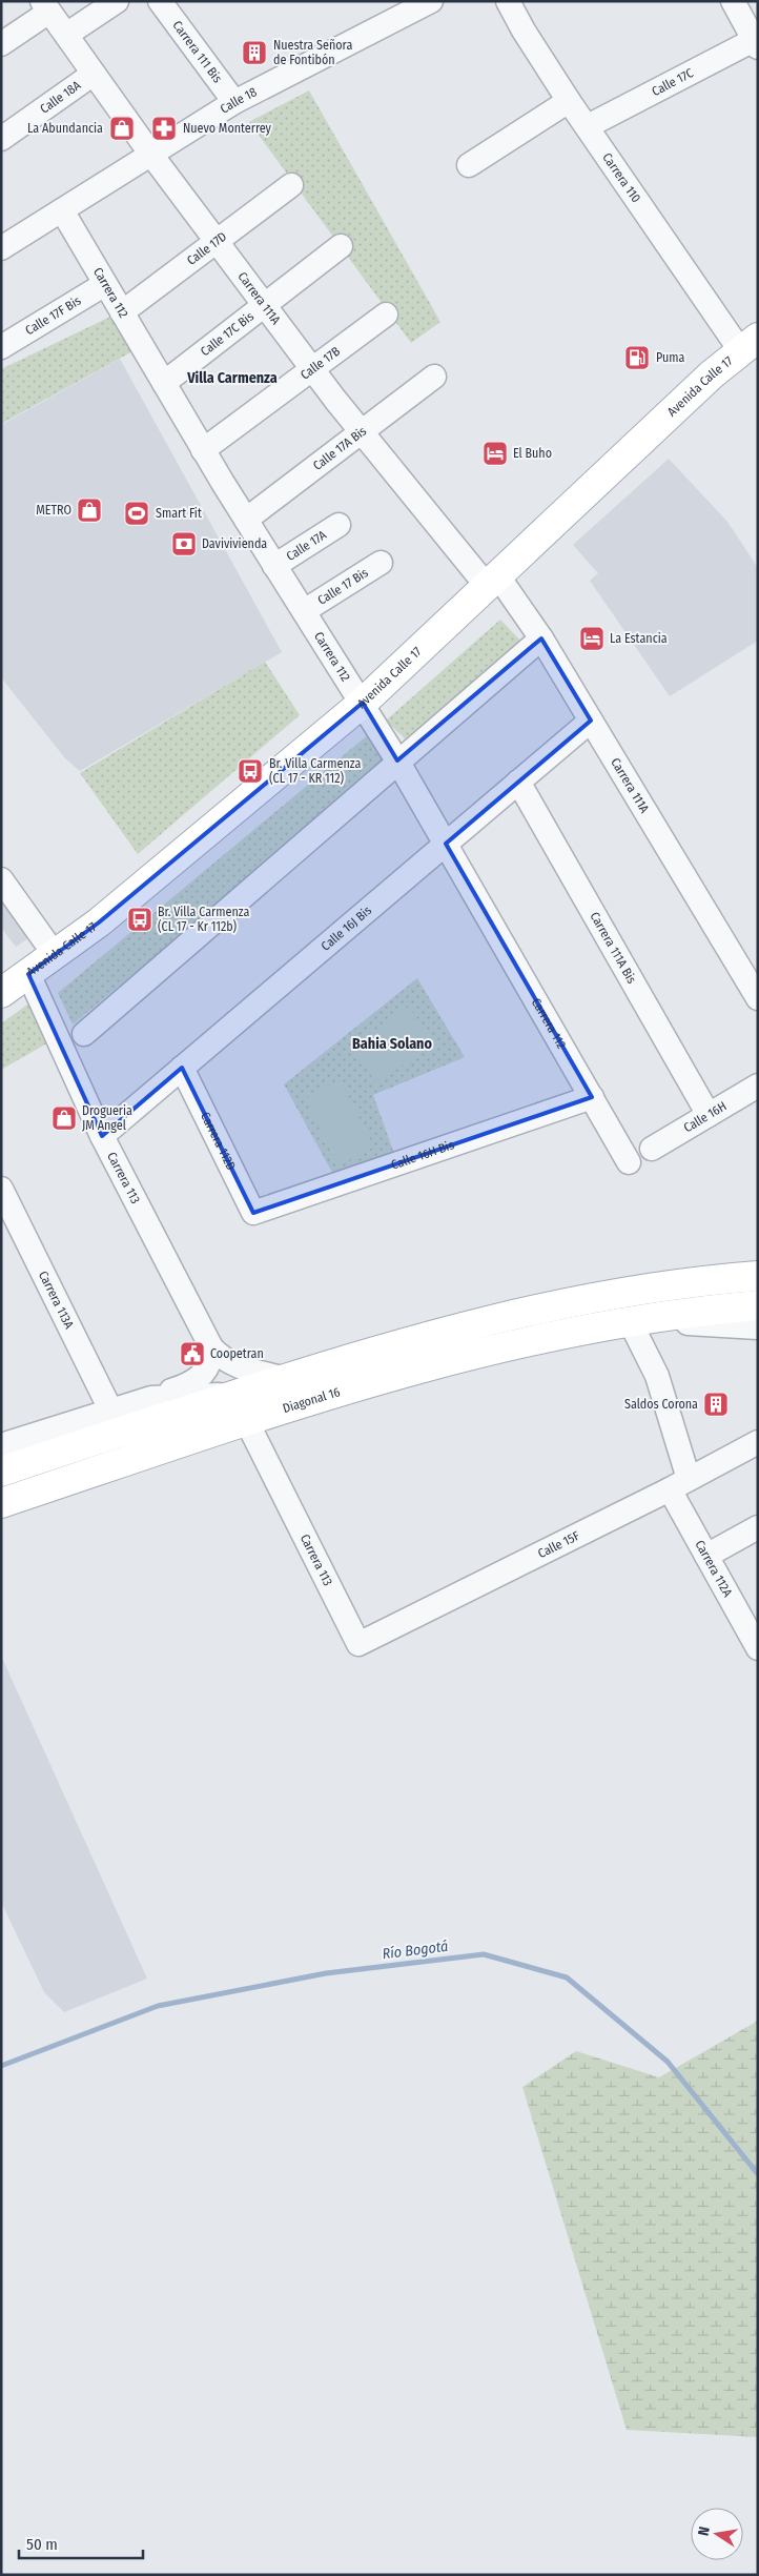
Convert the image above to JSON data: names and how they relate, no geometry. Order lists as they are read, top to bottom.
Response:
{
  "streets": {
    "main road": ["Avenida Calle 17", "Diagonal 16"],
    "street": [
      "Carrera 111 Bis",
      "Calle 17C",
      "Calle 18A",
      "Calle 18",
      "Carrera 110",
      "Calle 17D",
      "Carrera 112",
      "Carrera 111A",
      "Calle 17F Bis",
      "Calle 17C Bis",
      "Calle 17B",
      "Calle 17A Bis",
      "Calle 17A",
      "Calle 17 Bis",
      "Calle 16J Bis",
      "Carrera 111A Bis",
      "Calle 16H",
      "Carrera 112D",
      "Calle 16H Bis",
      "Carrera 113",
      "Carrera 113A",
      "Calle 15F",
      "Carrera 112A"
    ]
  },
  "crossings": [
    ["Carrera 111 Bis", "Calle 18"],
    ["Calle 17C", "Carrera 110"],
    ["Calle 18A", "Carrera 111A"],
    ["Calle 18", "Carrera 112"],
    ["Calle 18", "Carrera 111A"],
    ["Carrera 110", "Avenida Calle 17"],
    ["Calle 17D", "Carrera 112"],
    ["Calle 17D", "Carrera 111A"],
    ["Carrera 112", "Calle 17F Bis"],
    ["Carrera 112", "Calle 17C Bis"],
    ["Carrera 112", "Calle 17B"],
    ["Carrera 112", "Avenida Calle 17"],
    ["Carrera 112", "Calle 17A Bis"],
    ["Carrera 112", "Calle 17A"],
    ["Carrera 112", "Calle 17 Bis"],
    ["Carrera 112", "Calle 16J Bis"],
    ["Carrera 112", "Calle 16H Bis"],
    ["Carrera 111A", "Calle 17C Bis"],
    ["Carrera 111A", "Calle 17B"],
    ["Carrera 111A", "Avenida Calle 17"],
    ["Carrera 111A", "Calle 17A Bis"],
    ["Carrera 111A", "Calle 16J Bis"],
    ["Avenida Calle 17", "Carrera 113"],
    ["Calle 16J Bis", "Carrera 111A Bis"],
    ["Calle 16J Bis", "Carrera 112D"],
    ["Calle 16J Bis", "Carrera 113"],
    ["Carrera 111A Bis", "Calle 16H"],
    ["Carrera 112D", "Calle 16H Bis"],
    ["Carrera 113", "Diagonal 16"],
    ["Carrera 113", "Calle 15F"],
    ["Carrera 113A", "Diagonal 16"],
    ["Diagonal 16", "Carrera 112A"],
    ["Calle 15F", "Carrera 112A"]
  ],
  "districts": ["Villa Carmenza", "Bahia Solano"],
  "water": ["Río Bogotá"],
  "places": {
    "building": ["Nuestra Señora de Fontibón", "Saldos Corona"],
    "shop": ["La Abundancia", "METRO", "Drogueria JM Angel"],
    "pharmacy": ["Nuevo Monterrey"],
    "fuel station": ["Puma"],
    "hotel": ["El Buho", "La Estancia"],
    "sports": ["Smart Fit"],
    "bank": ["Davivivienda"],
    "bus stop": ["Br. Villa Carmenza (CL 17 - KR 112)", "Br. Villa Carmenza (CL 17 - Kr 112b)"],
    "public building": ["Coopetran"]
  },
  "scale_bar": "50 m",
  "north": "left"
}
